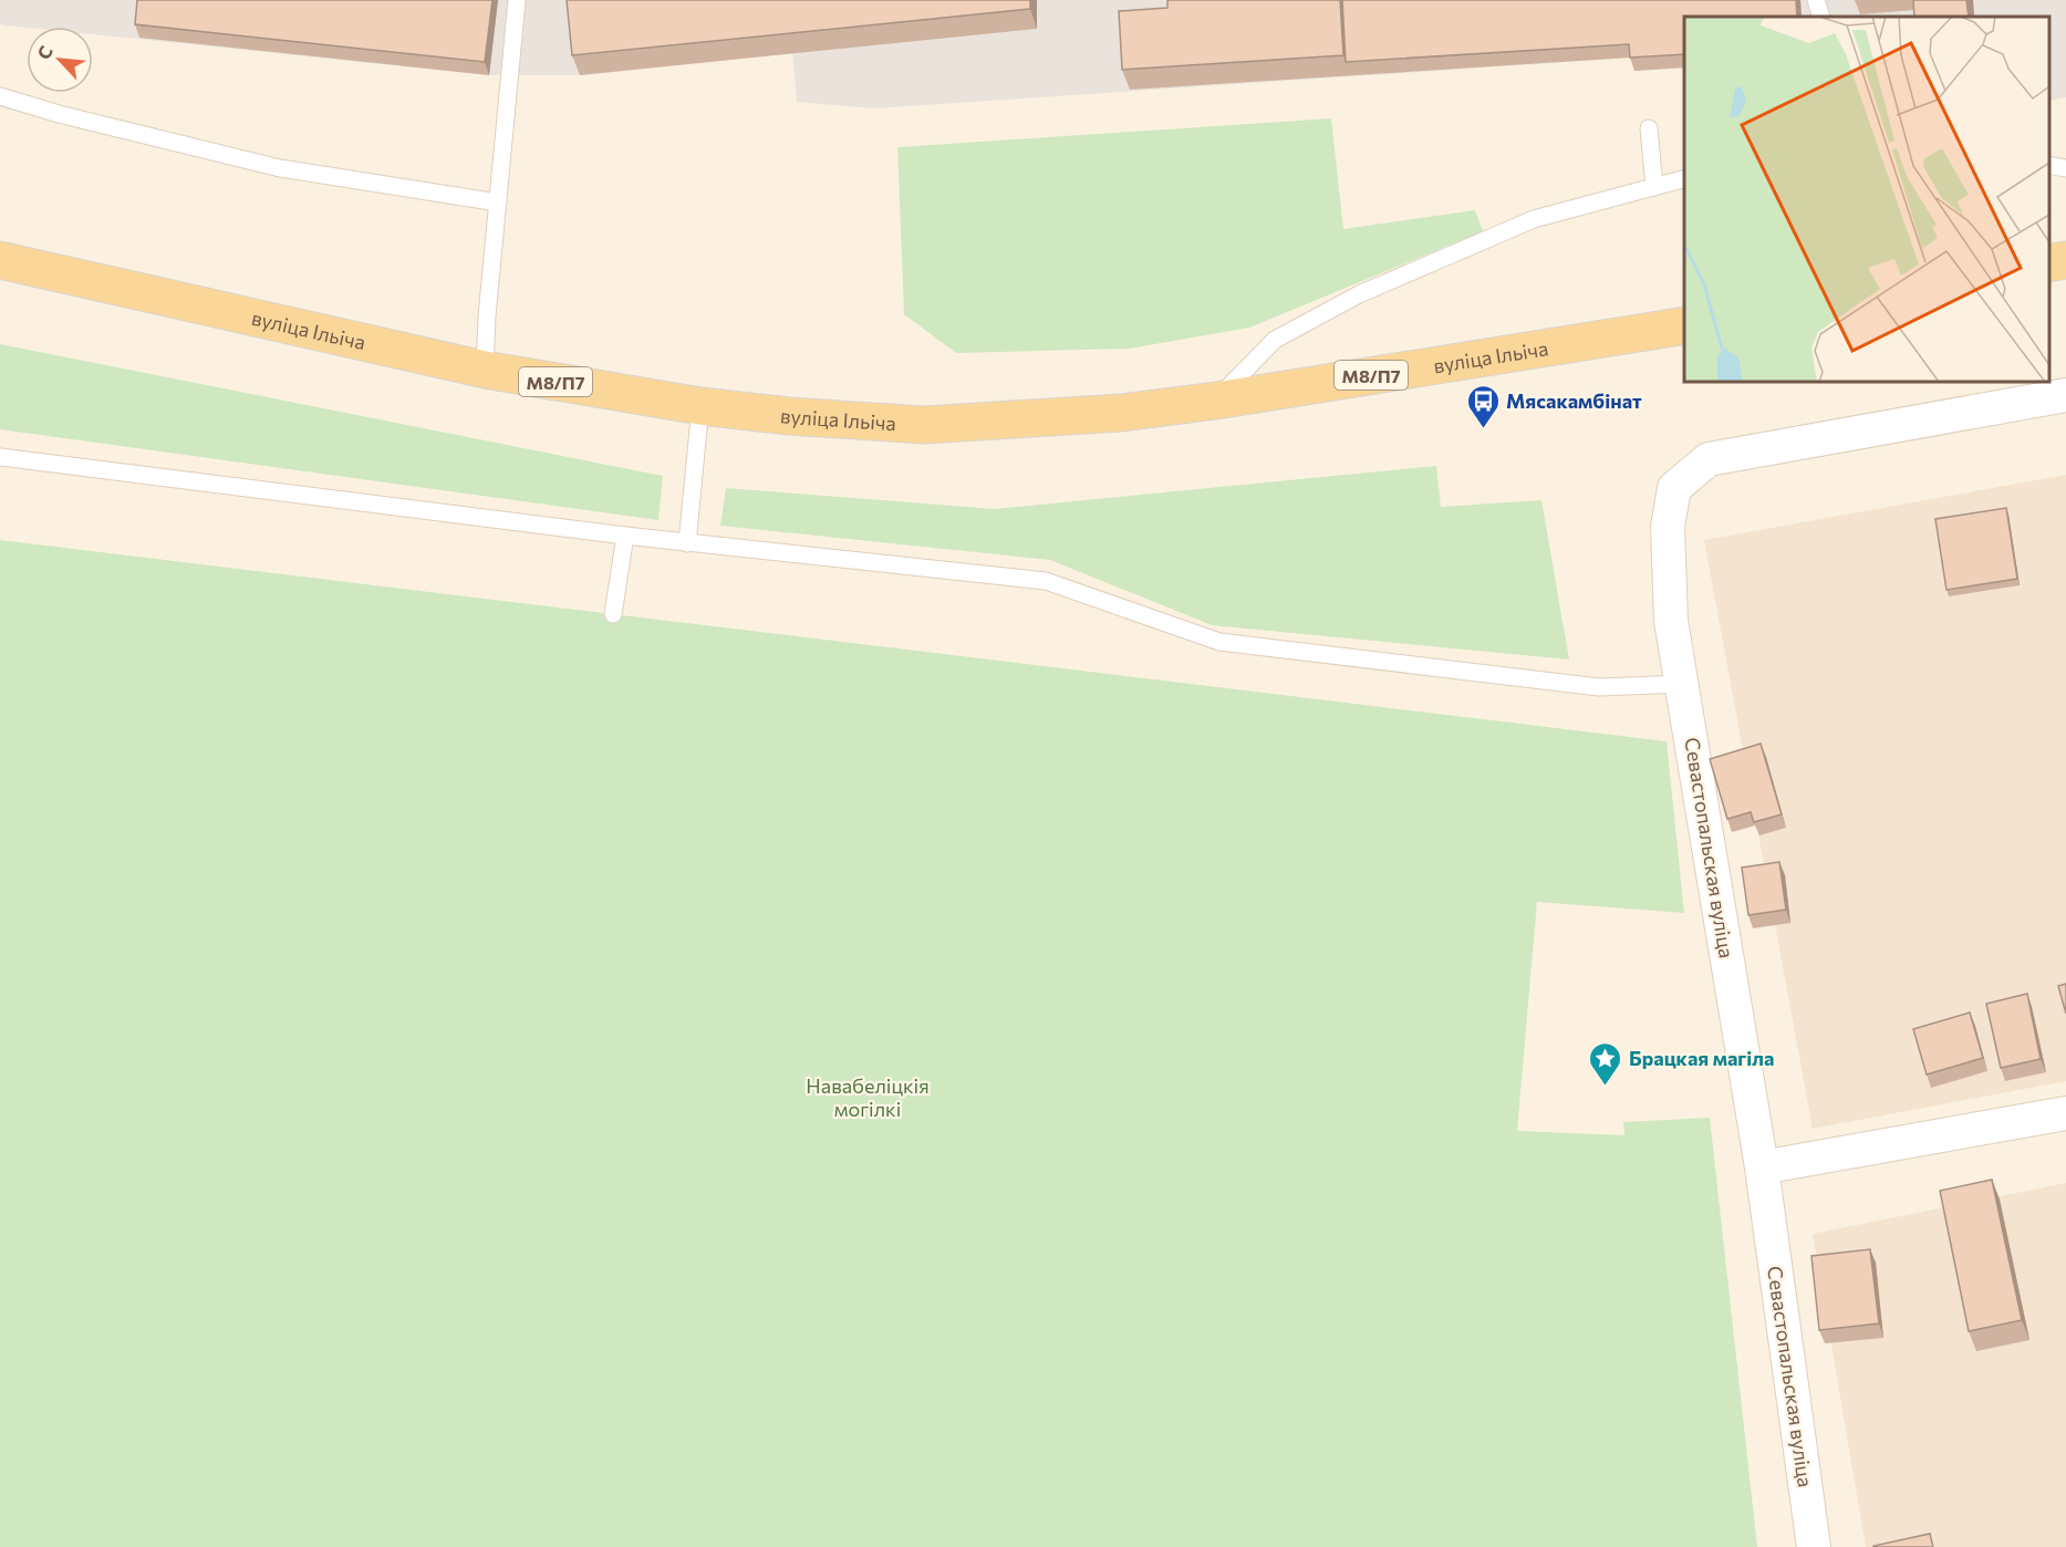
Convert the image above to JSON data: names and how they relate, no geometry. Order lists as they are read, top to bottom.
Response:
{
  "streets": {
    "main road": ["вуліца Ільіча", "М8/П7"],
    "street": ["Севастопальская вуліца"]
  },
  "parks": ["Навабеліцкія могілкі"],
  "places": {
    "bus stop": ["Мясакамбінат"],
    "place": ["Брацкая магіла"]
  },
  "north": "top left"
}
